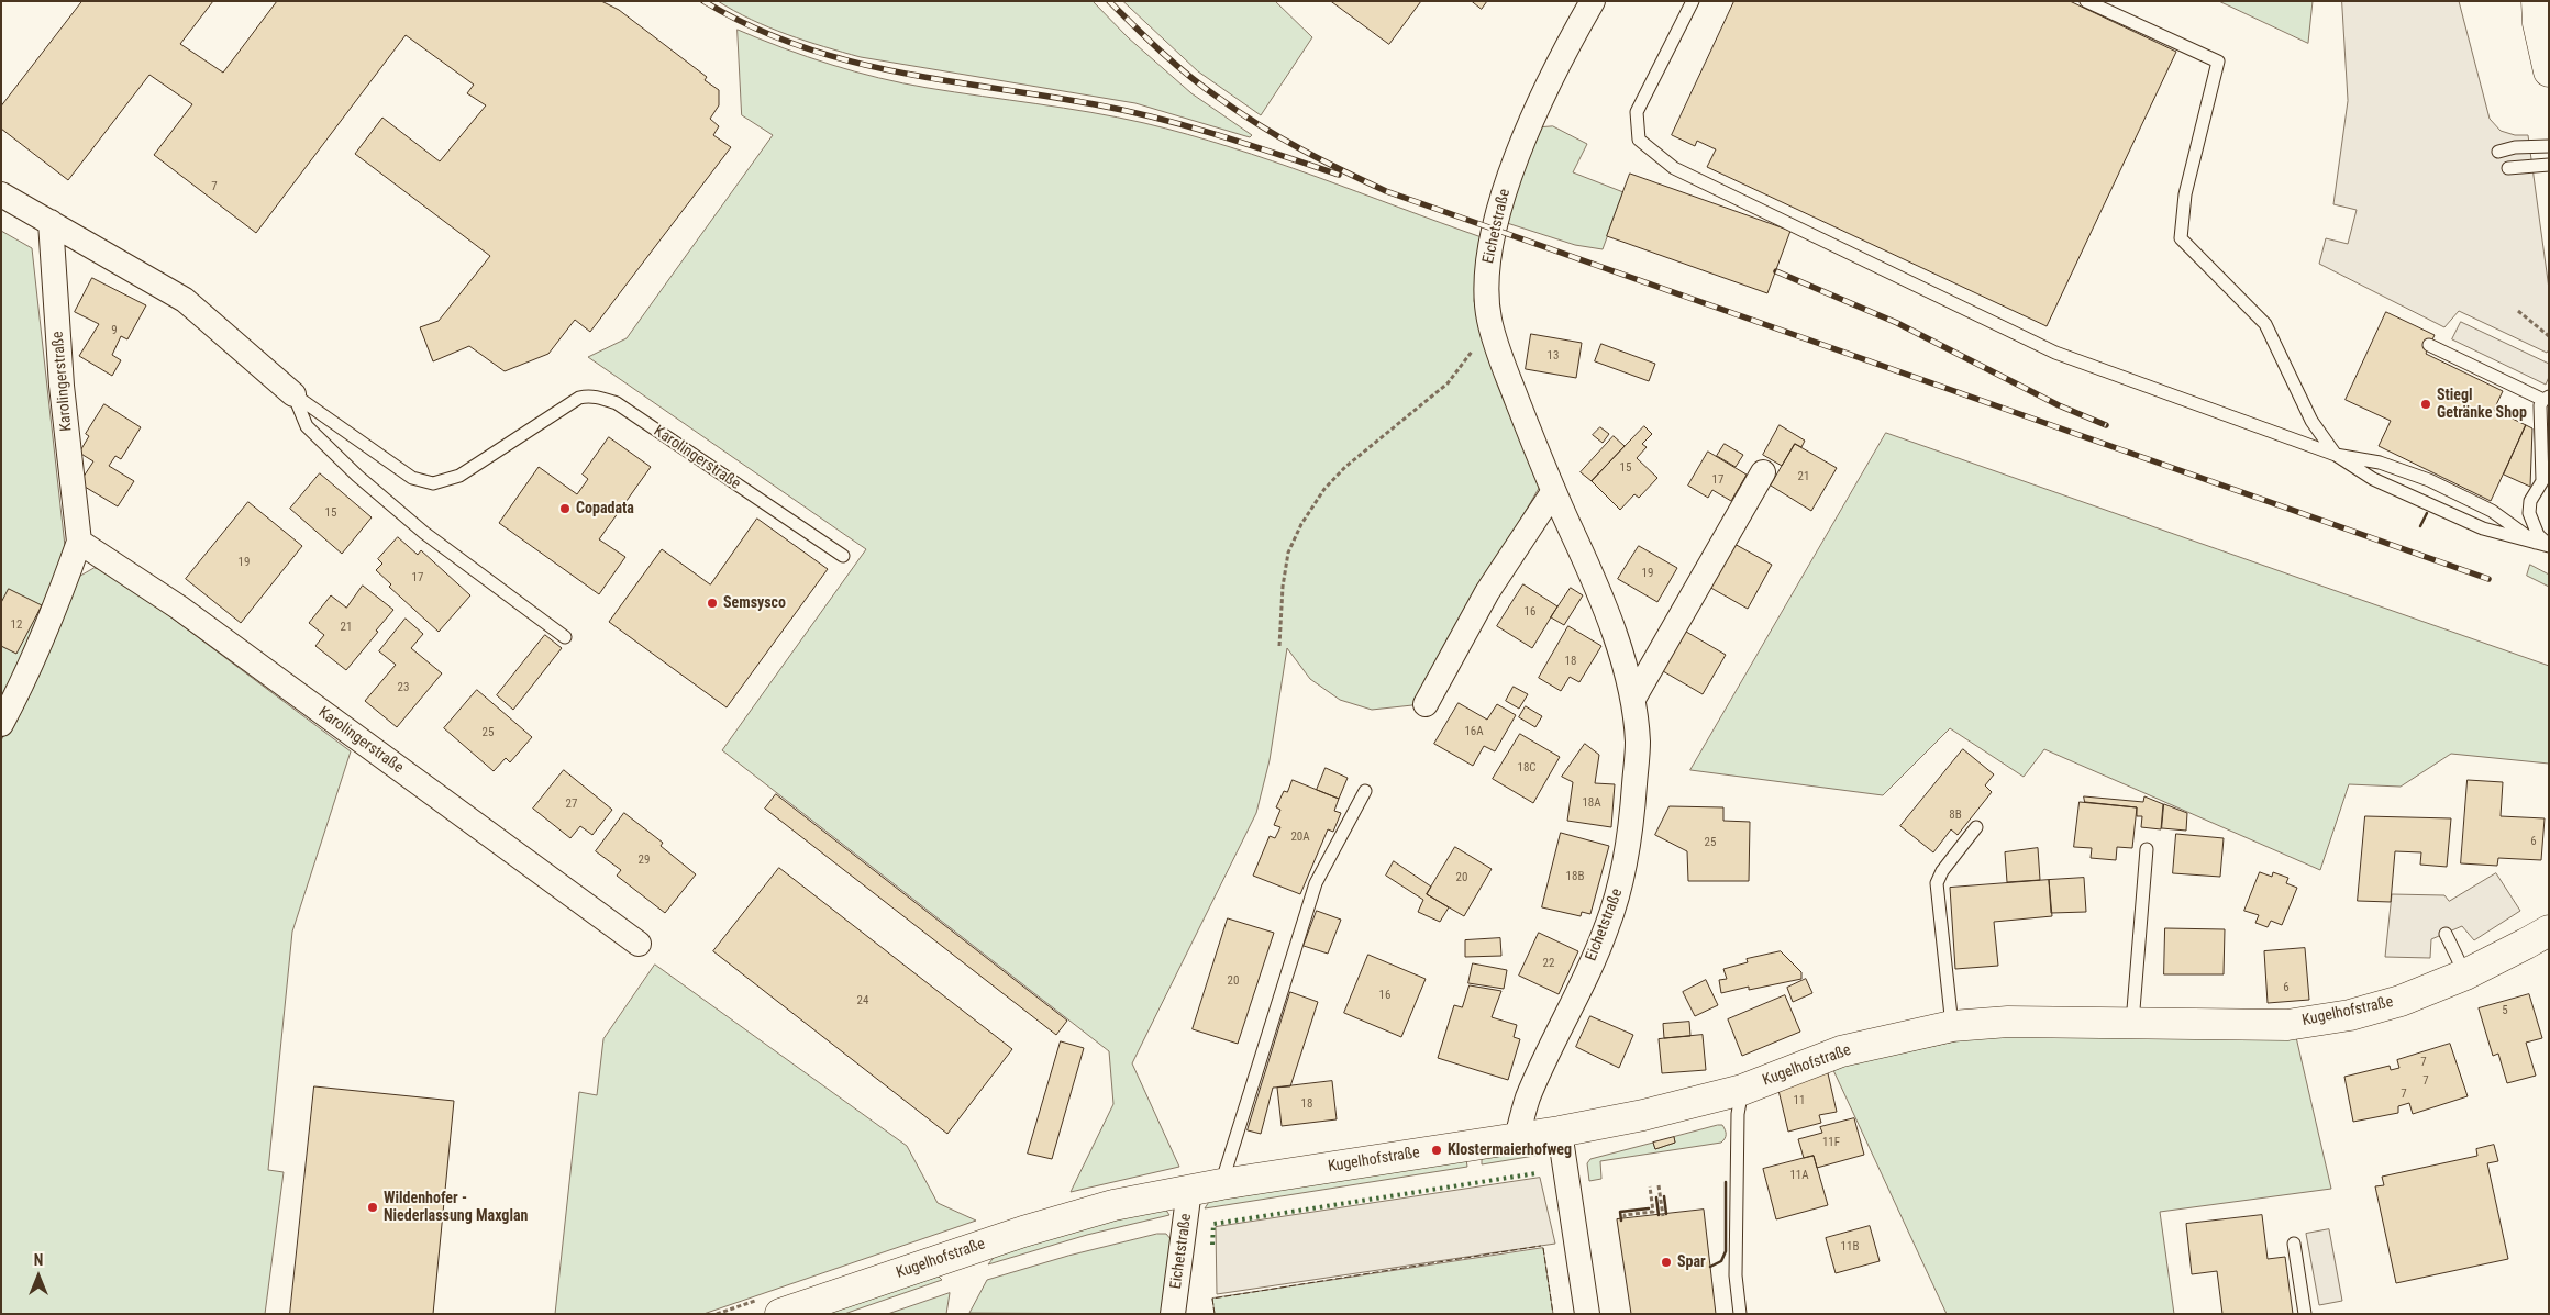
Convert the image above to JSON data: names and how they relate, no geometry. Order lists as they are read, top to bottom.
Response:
{
  "streets": {
    "street": ["Eichetstraße", "Karolingerstraße", "Kugelhofstraße"]
  },
  "crossings": [
    ["Eichetstraße", "Kugelhofstraße"]
  ],
  "places": [
    "Stiegl Getränke Shop",
    "Copadata",
    "Semsysco",
    "Klostermaierhofweg",
    "Wildenhofer - Niederlassung Maxglan",
    "Spar"
  ],
  "house_numbers": [
    "7",
    "9",
    "13",
    "15",
    "21",
    "17",
    "15",
    "19",
    "19",
    "17",
    "16",
    "12",
    "21",
    "18",
    "23",
    "16A",
    "25",
    "18C",
    "18A",
    "27",
    "8B",
    "20A",
    "6",
    "25",
    "29",
    "18B",
    "20",
    "22",
    "20",
    "6",
    "16",
    "24",
    "5",
    "7",
    "7",
    "7",
    "11",
    "18",
    "11F",
    "11A",
    "11B"
  ],
  "north": "top"
}
